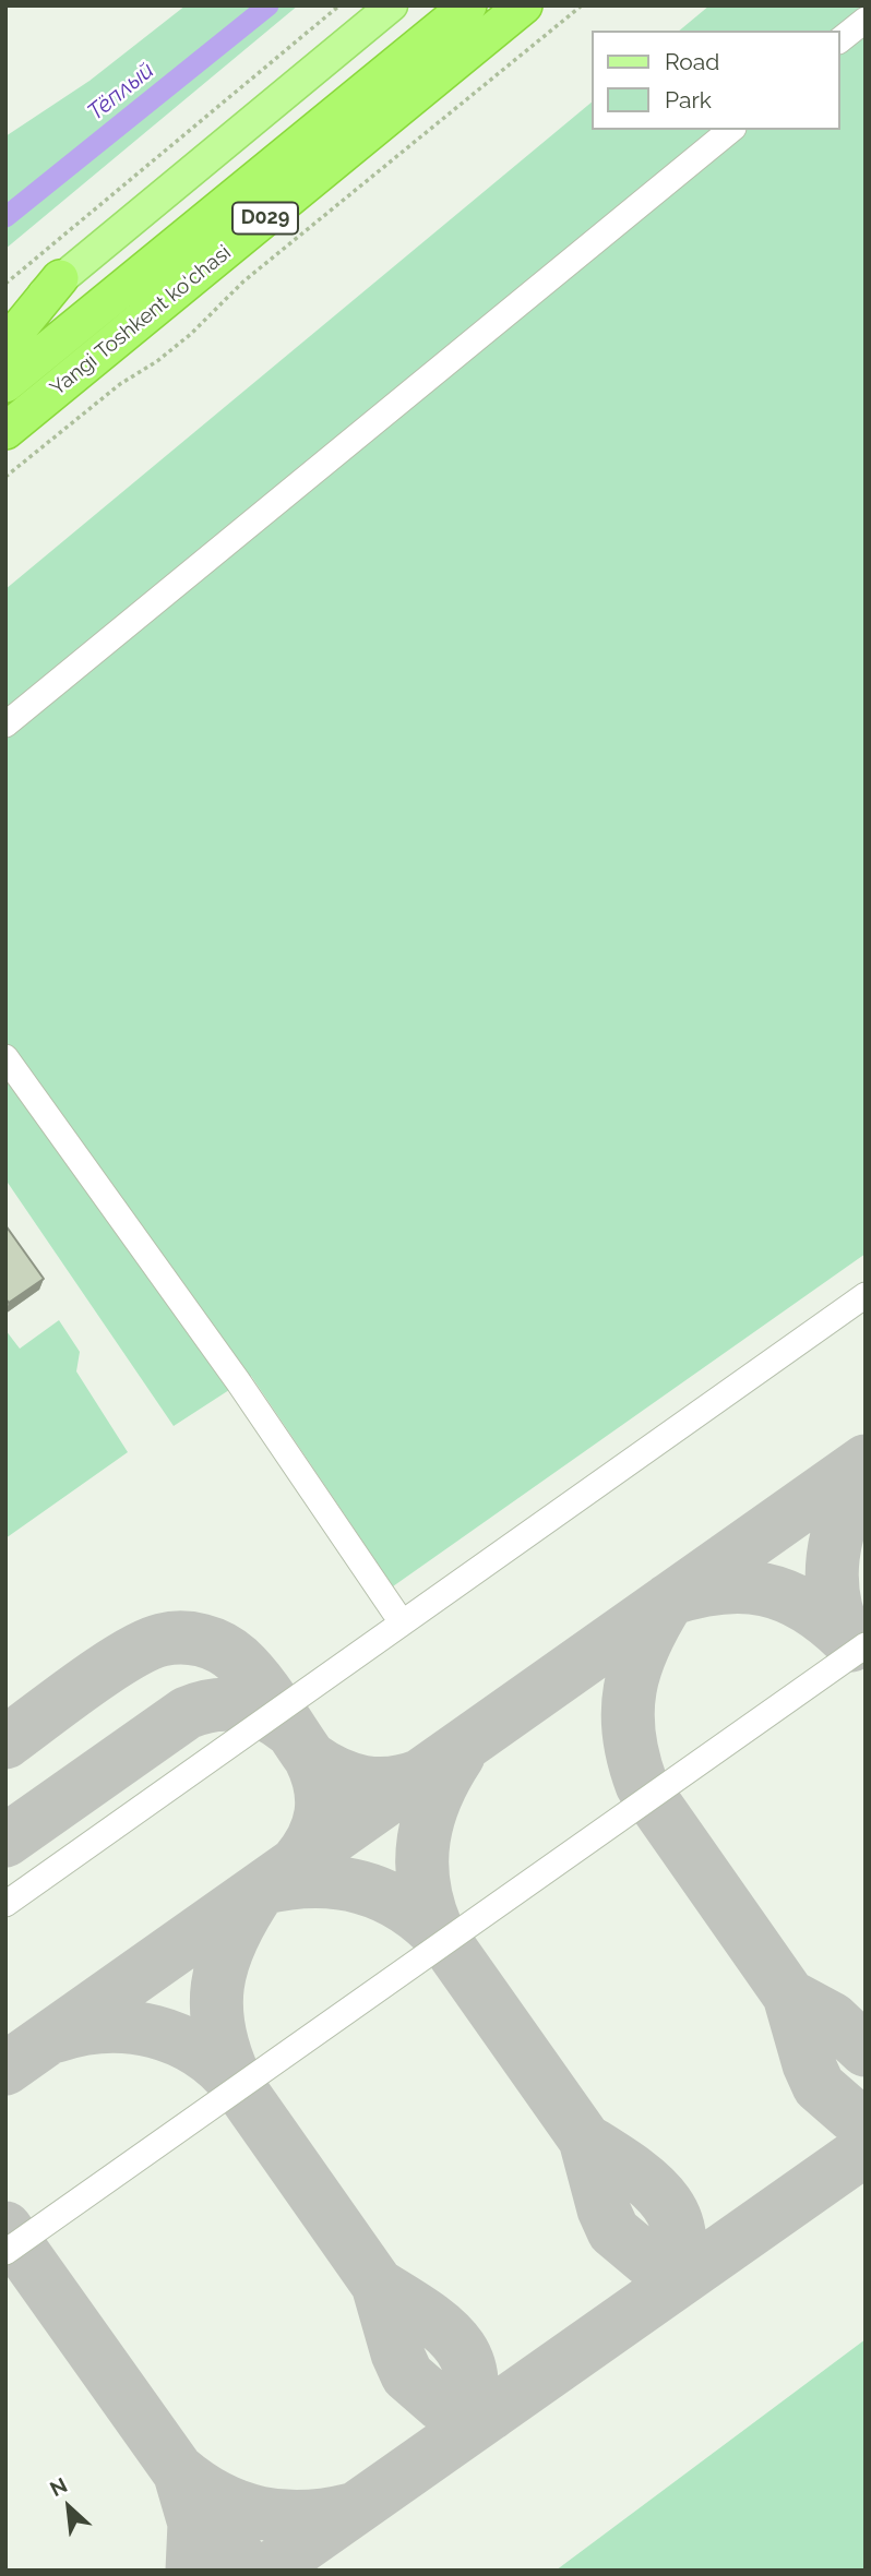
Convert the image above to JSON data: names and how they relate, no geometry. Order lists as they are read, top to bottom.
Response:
{
  "streets": {
    "highway": ["D029", "Yangi Toshkent ko‘chasi"]
  },
  "water": ["Тёплый"],
  "legend": ["Road", "Park"],
  "north": "top left"
}
